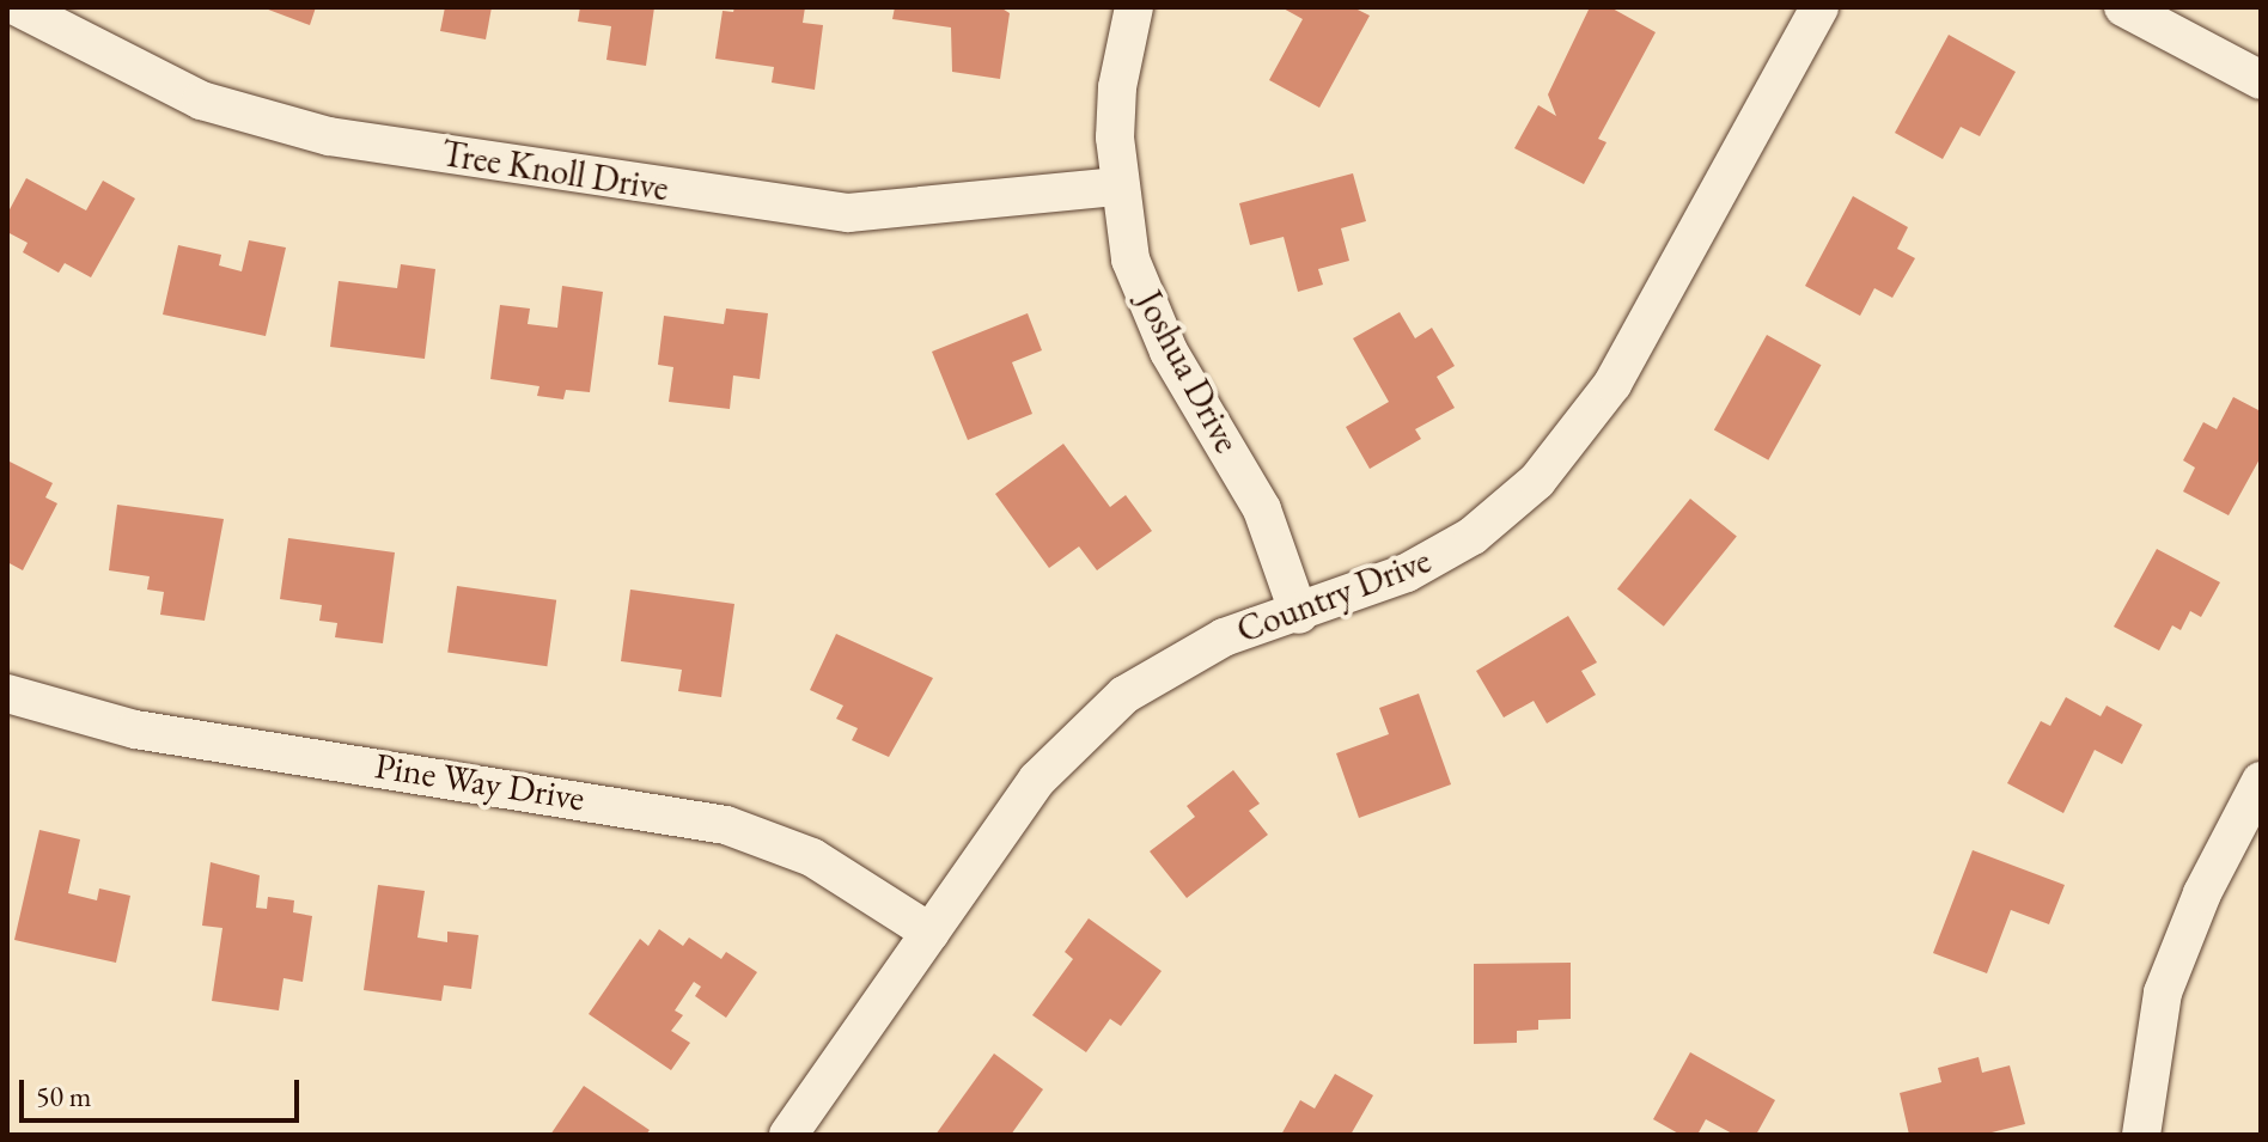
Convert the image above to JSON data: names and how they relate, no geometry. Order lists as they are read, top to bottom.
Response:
{
  "streets": {
    "street": [
      "Tree Knoll Drive",
      "Joshua Drive",
      "Country Drive",
      "Pine Way Drive"
    ]
  },
  "crossings": [
    ["Tree Knoll Drive", "Joshua Drive"],
    ["Joshua Drive", "Country Drive"],
    ["Country Drive", "Pine Way Drive"]
  ],
  "scale_bar": "50 m"
}
